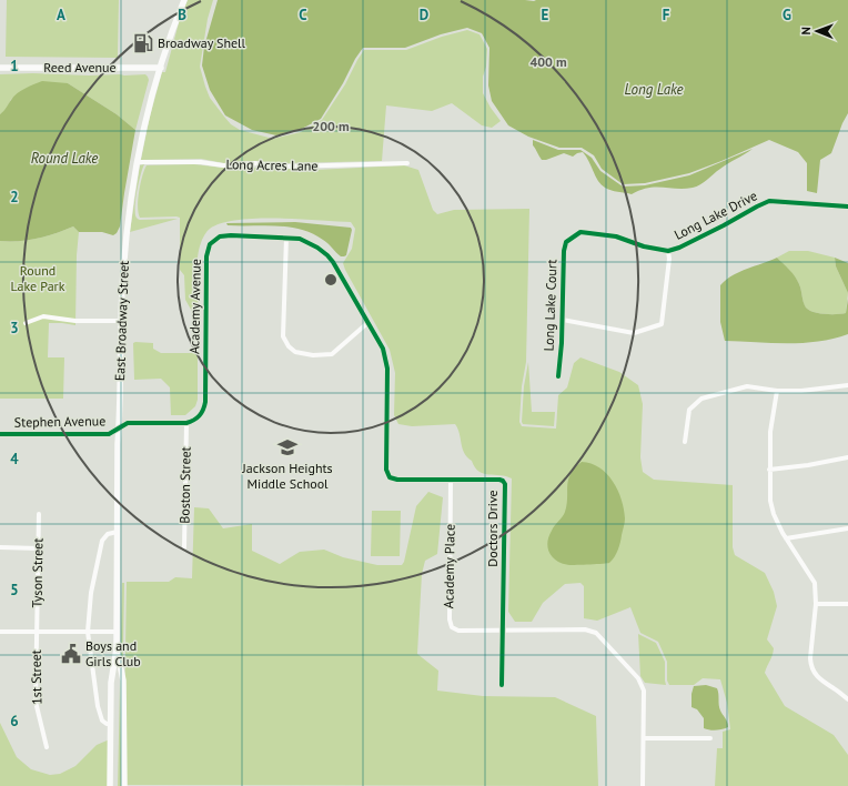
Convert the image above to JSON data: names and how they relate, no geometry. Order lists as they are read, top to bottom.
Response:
{
  "streets": {
    "main road": ["Reed Avenue", "East Broadway Street"],
    "street": [
      "Long Acres Lane",
      "Long Lake Drive",
      "Long Lake Court",
      "Academy Avenue",
      "Stephen Avenue",
      "Boston Street",
      "Doctors Drive",
      "Academy Place",
      "Tyson Street",
      "1st Street"
    ]
  },
  "crossings": [
    ["Reed Avenue", "East Broadway Street"],
    ["Long Acres Lane", "East Broadway Street"],
    ["Long Lake Drive", "Long Lake Court"],
    ["Academy Avenue", "Boston Street"],
    ["Academy Avenue", "Doctors Drive"],
    ["Academy Avenue", "Academy Place"],
    ["East Broadway Street", "Stephen Avenue"],
    ["Doctors Drive", "Academy Place"],
    ["Tyson Street", "1st Street"]
  ],
  "water": ["Long Lake", "Round Lake"],
  "parks": ["Round Lake Park"],
  "places": {
    "fuel station": ["Broadway Shell"],
    "school or university": ["Jackson Heights Middle School"],
    "public building": ["Boys and Girls Club"]
  },
  "north": "left",
  "grid": {
    "columns": [
      "A",
      "B",
      "C",
      "D",
      "E",
      "F",
      "G"
    ],
    "rows": [
      "1",
      "2",
      "3",
      "4",
      "5",
      "6"
    ]
  },
  "rings": ["400 m", "200 m"]
}
